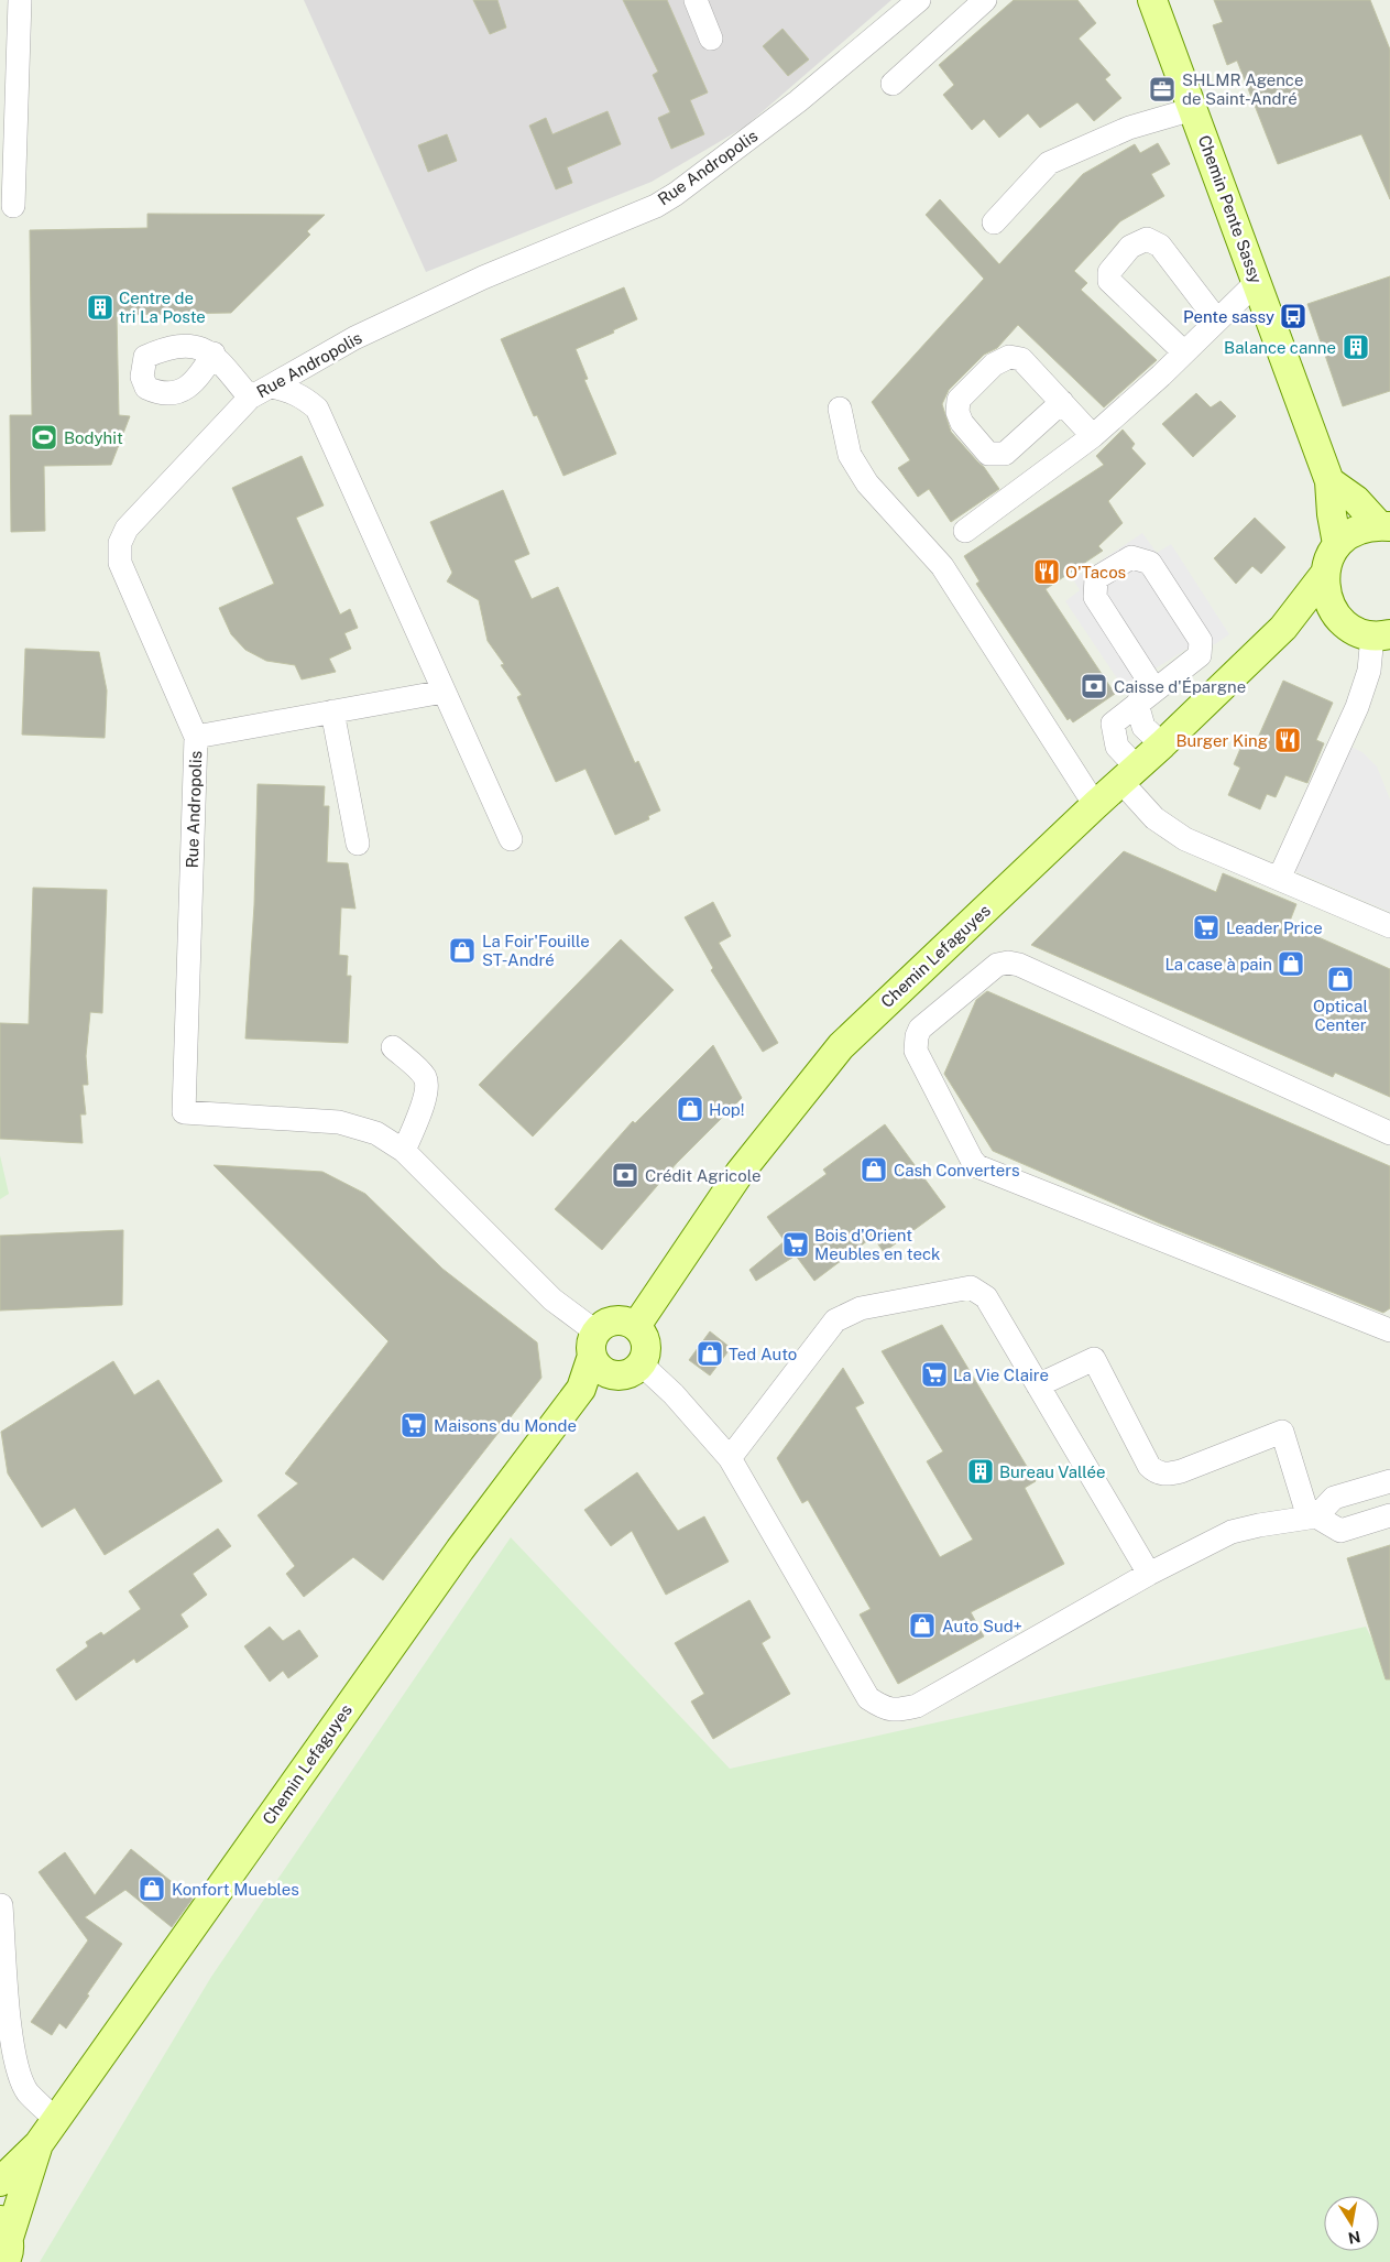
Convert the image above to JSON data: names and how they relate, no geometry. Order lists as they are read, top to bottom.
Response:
{
  "streets": {
    "main road": ["Chemin Pente Sassy", "Chemin Lefaguyes"],
    "street": ["Rue Andropolis"]
  },
  "crossings": [
    ["Chemin Pente Sassy", "Chemin Lefaguyes"]
  ],
  "places": {
    "office": ["SHLMR Agence de Saint-André"],
    "building": ["Centre de tri La Poste", "Balance canne", "Bureau Vallée"],
    "bus stop": ["Pente sassy"],
    "sports": ["Bodyhit"],
    "restaurant": ["O'Tacos", "Burger King"],
    "bank": ["Caisse d'Épargne", "Crédit Agricole"],
    "supermarket": [
      "Leader Price",
      "Bois d'Orient Meubles en teck",
      "La Vie Claire",
      "Maisons du Monde"
    ],
    "shop": [
      "La Foir'Fouille ST-André",
      "La case à pain",
      "Optical Center",
      "Hop!",
      "Cash Converters",
      "Ted Auto",
      "Auto Sud+",
      "Konfort Muebles"
    ]
  },
  "north": "bottom"
}
